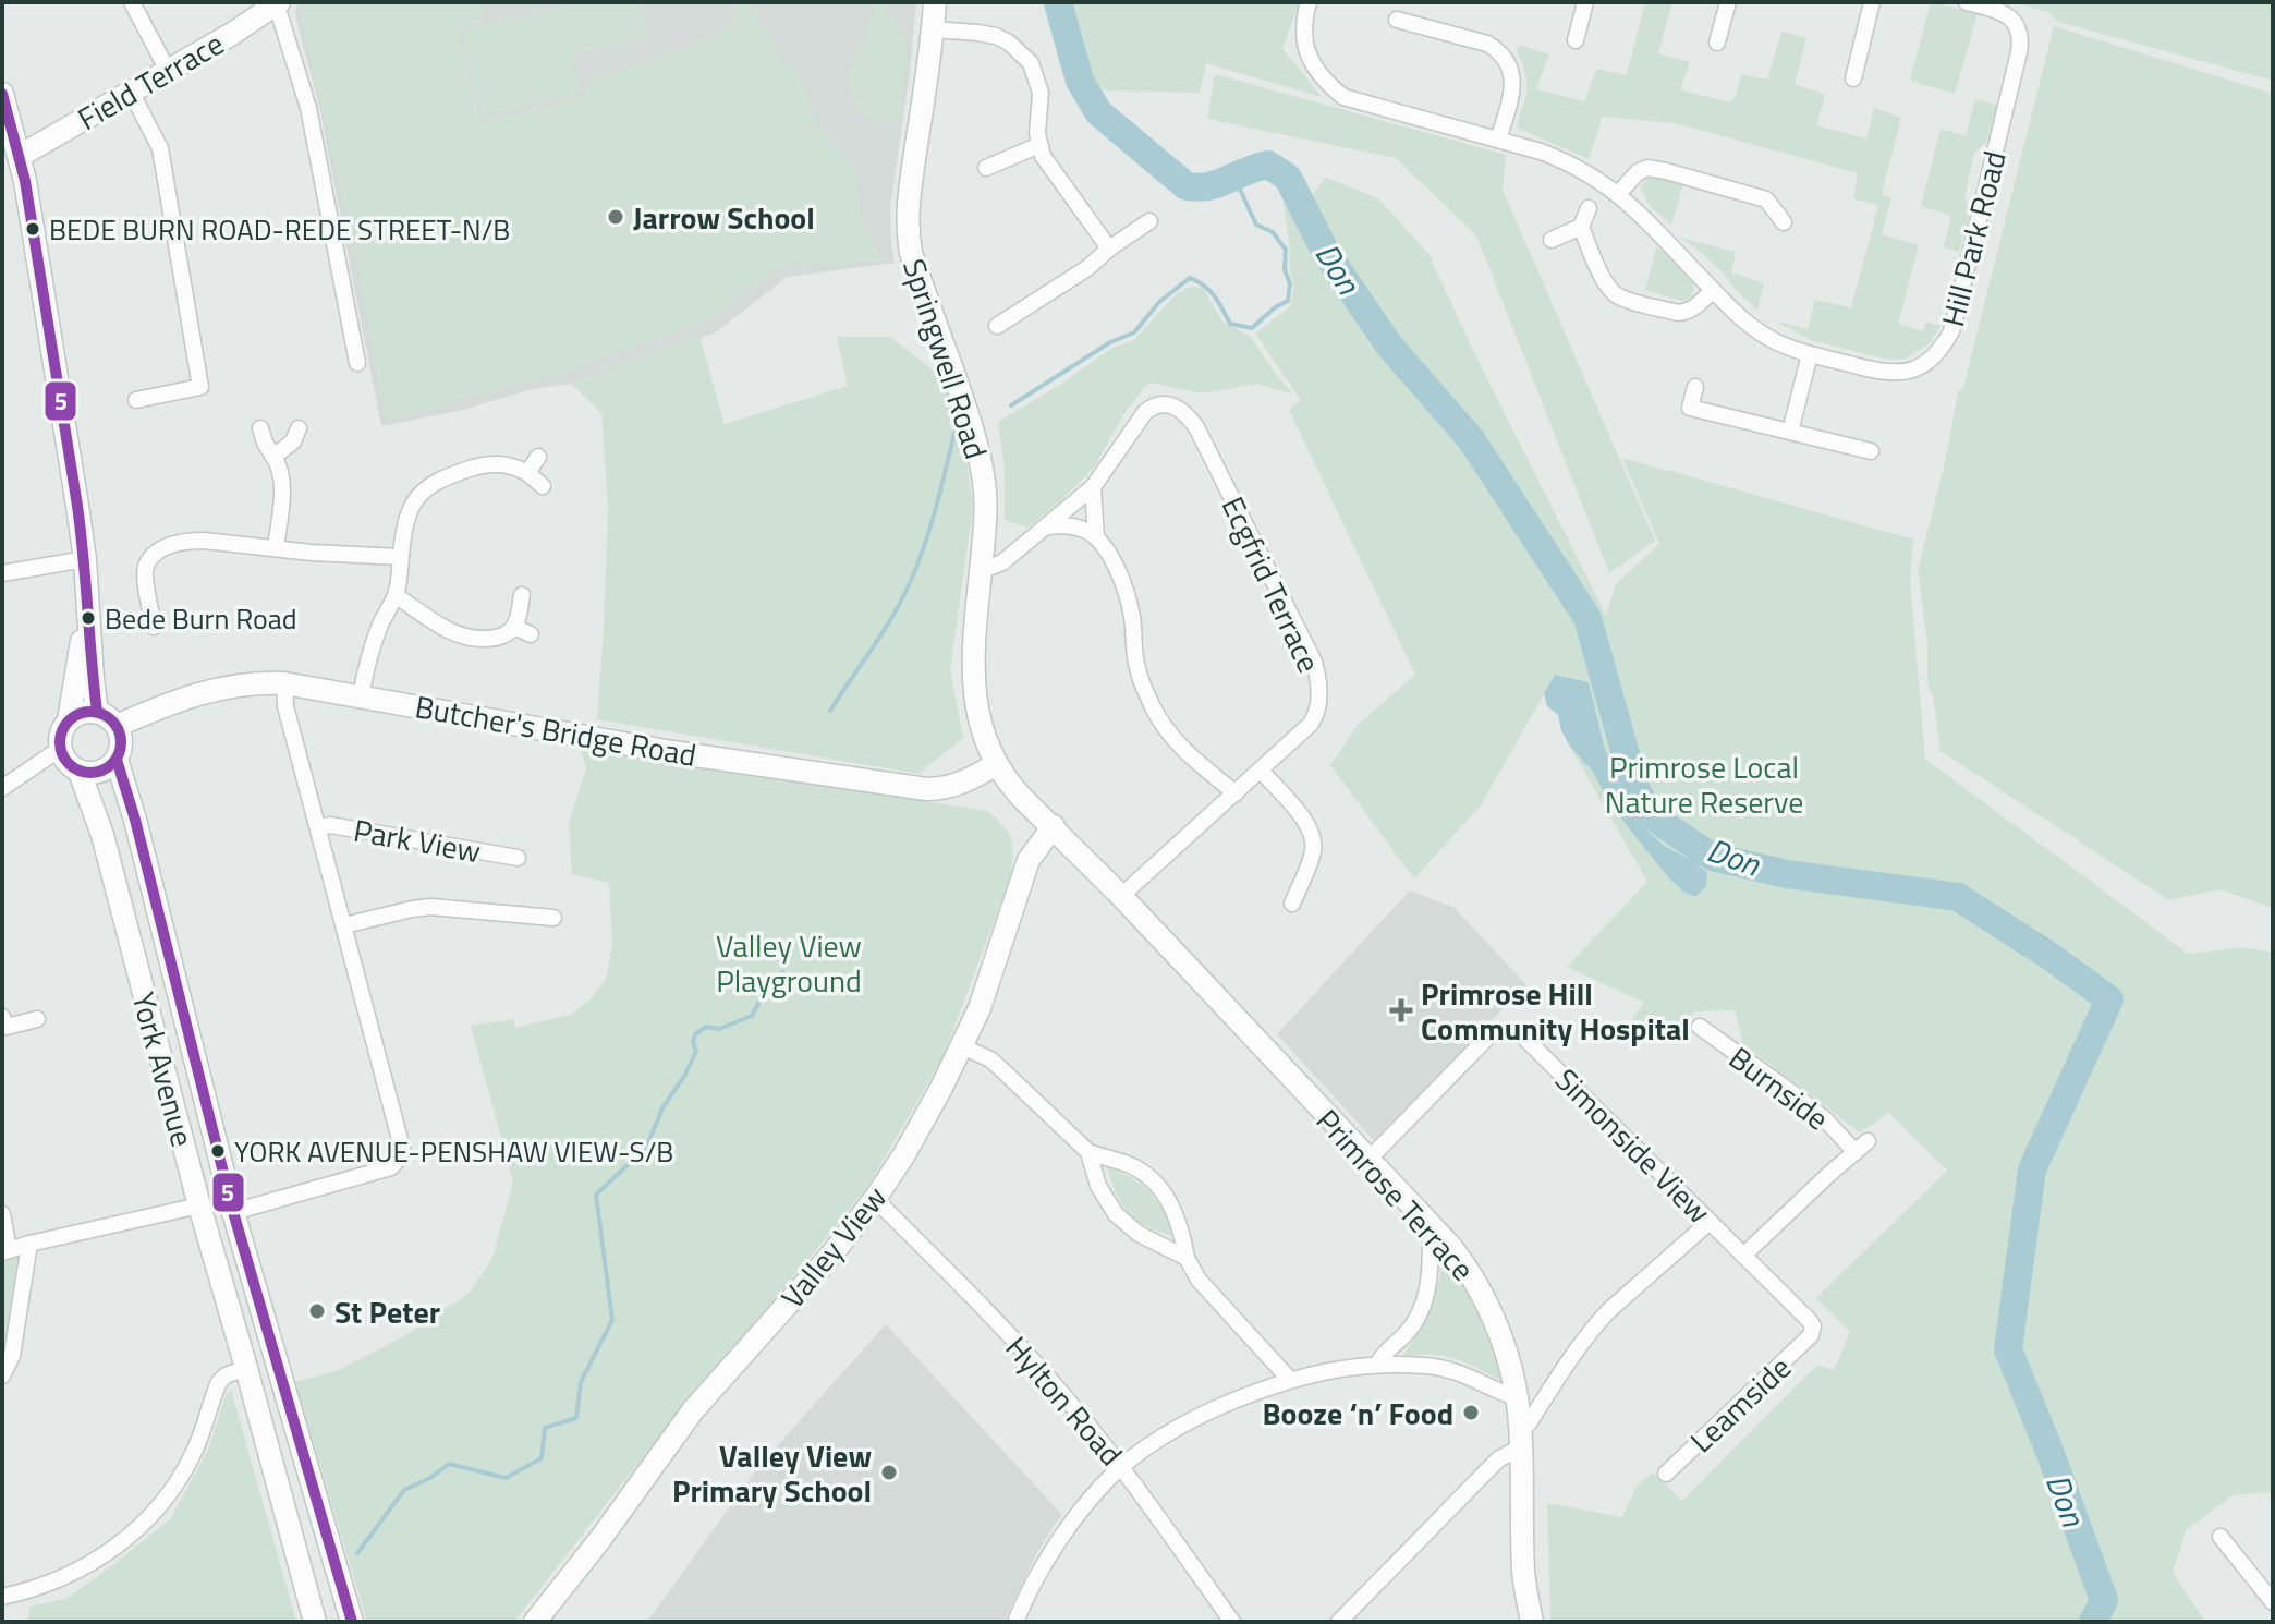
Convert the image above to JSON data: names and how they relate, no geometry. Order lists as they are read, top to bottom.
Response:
{
  "streets": {
    "street": [
      "Field Terrace",
      "Hill Park Road",
      "Springwell Road",
      "Ecgfrid Terrace",
      "Butcher's Bridge Road",
      "Park View",
      "York Avenue",
      "Burnside",
      "Simonside View",
      "Primrose Terrace",
      "Valley View",
      "Hylton Road",
      "Leamside"
    ]
  },
  "crossings": [
    ["Springwell Road", "Butcher's Bridge Road"],
    ["Springwell Road", "Primrose Terrace"],
    ["Springwell Road", "Valley View"],
    ["Ecgfrid Terrace", "Primrose Terrace"],
    ["Butcher's Bridge Road", "York Avenue"],
    ["Burnside", "Simonside View"],
    ["Simonside View", "Primrose Terrace"],
    ["Simonside View", "Leamside"],
    ["Primrose Terrace", "Valley View"],
    ["Valley View", "Hylton Road"]
  ],
  "water": ["Don"],
  "parks": ["Primrose Local Nature Reserve", "Valley View Playground"],
  "places": {
    "other": [
      "Jarrow School",
      "BEDE BURN ROAD-REDE STREET-N/B",
      "Bede Burn Road",
      "YORK AVENUE-PENSHAW VIEW-S/B",
      "St Peter",
      "Booze ‘n’ Food",
      "Valley View Primary School"
    ],
    "health": ["Primrose Hill Community Hospital"]
  },
  "lines": ["transit line 5"]
}
